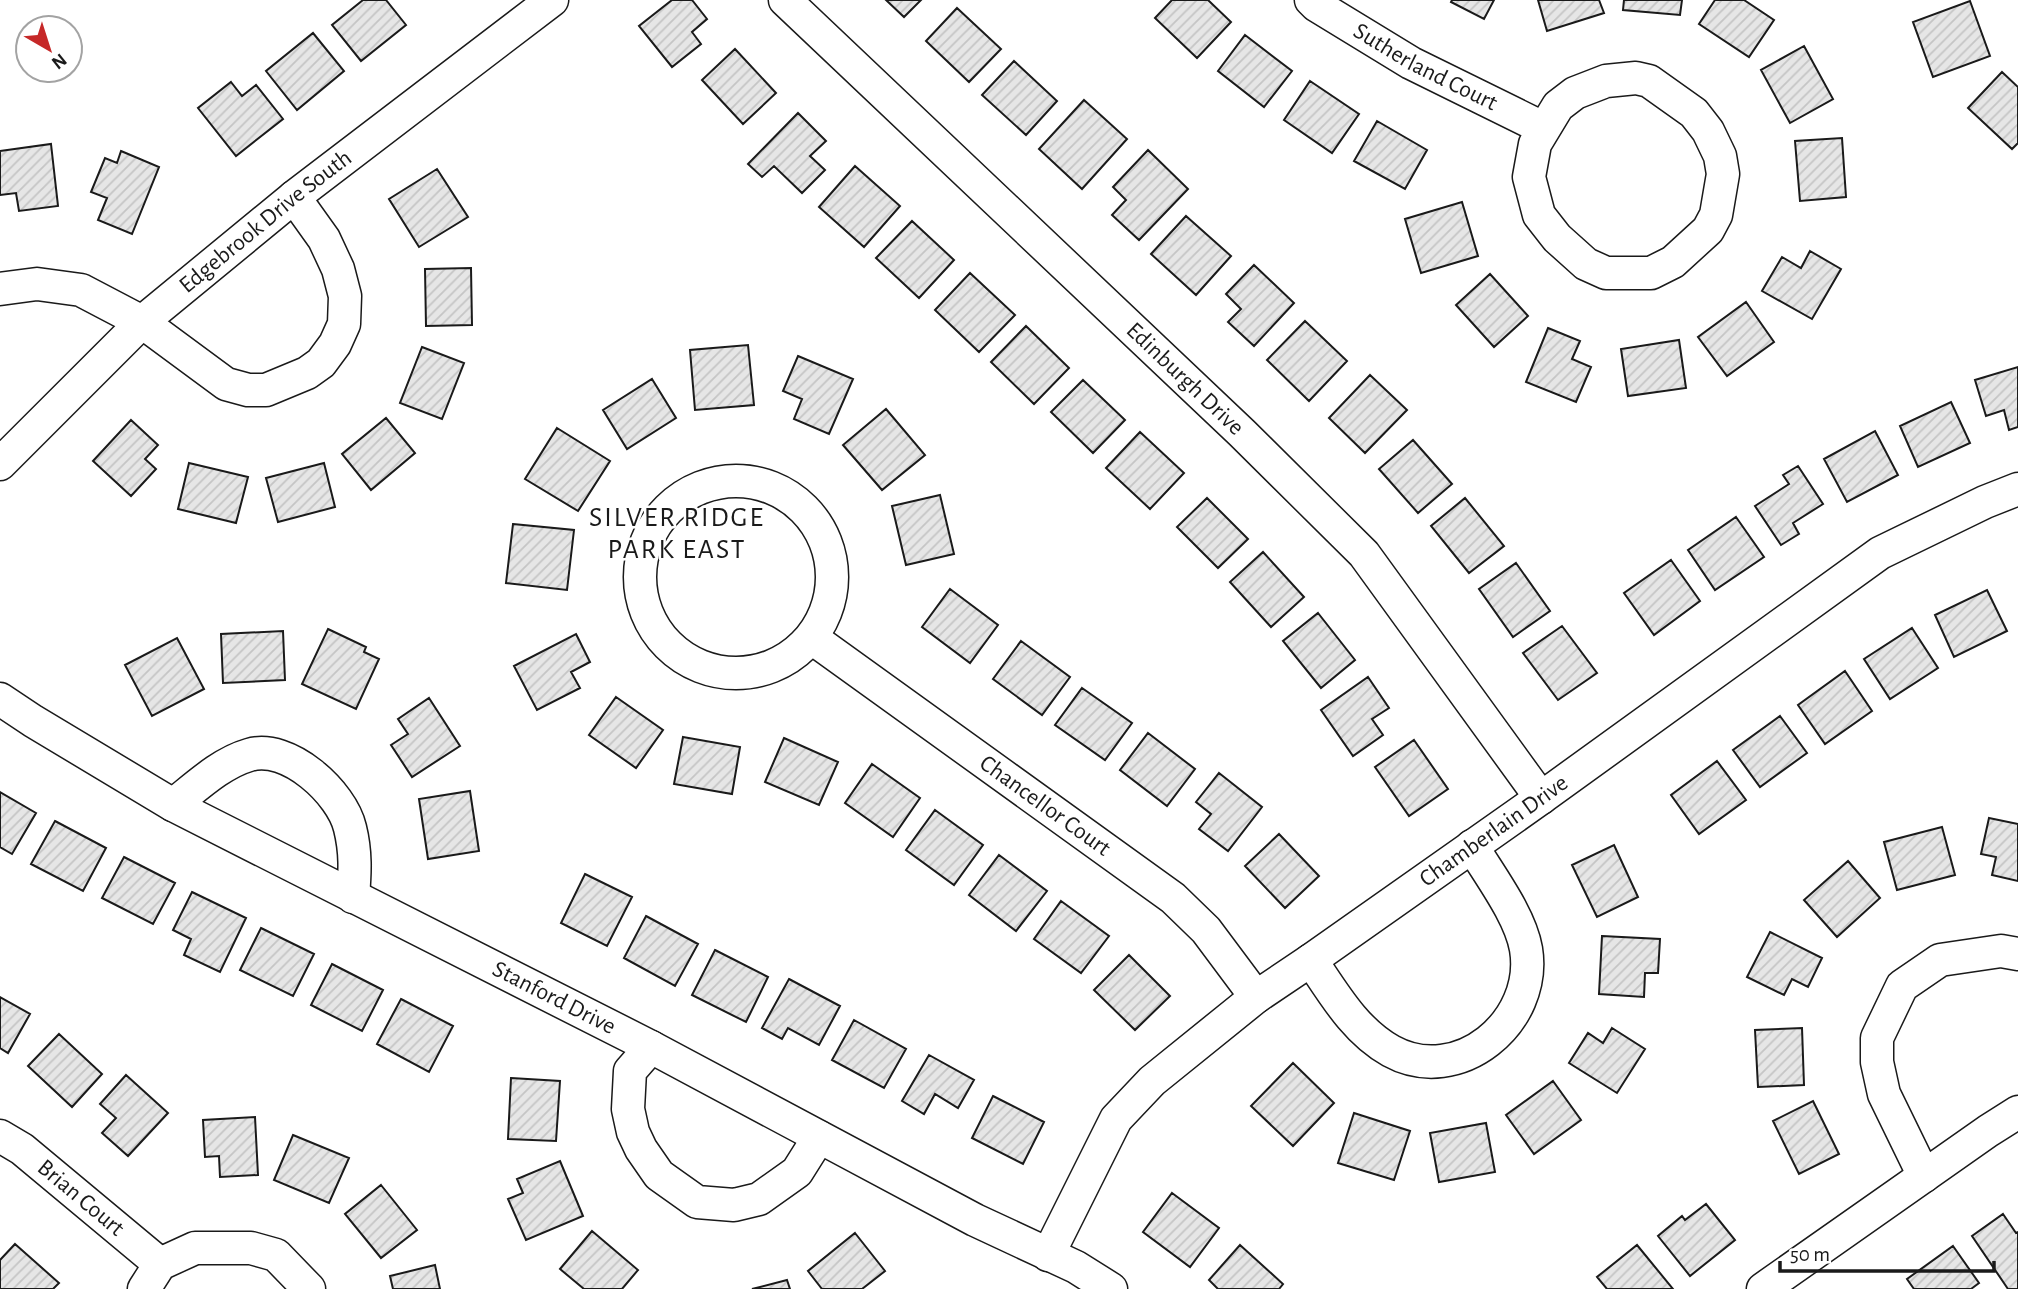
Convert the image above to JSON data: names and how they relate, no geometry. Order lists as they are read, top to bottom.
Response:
{
  "streets": {
    "street": [
      "Sutherland Court",
      "Edgebrook Drive South",
      "Edinburgh Drive",
      "Chancellor Court",
      "Chamberlain Drive",
      "Stanford Drive",
      "Brian Court"
    ]
  },
  "crossings": [
    ["Edinburgh Drive", "Chamberlain Drive"],
    ["Chancellor Court", "Chamberlain Drive"],
    ["Chamberlain Drive", "Stanford Drive"]
  ],
  "districts": ["SILVER RIDGE PARK EAST"],
  "scale_bar": "50 m",
  "north": "bottom right"
}
